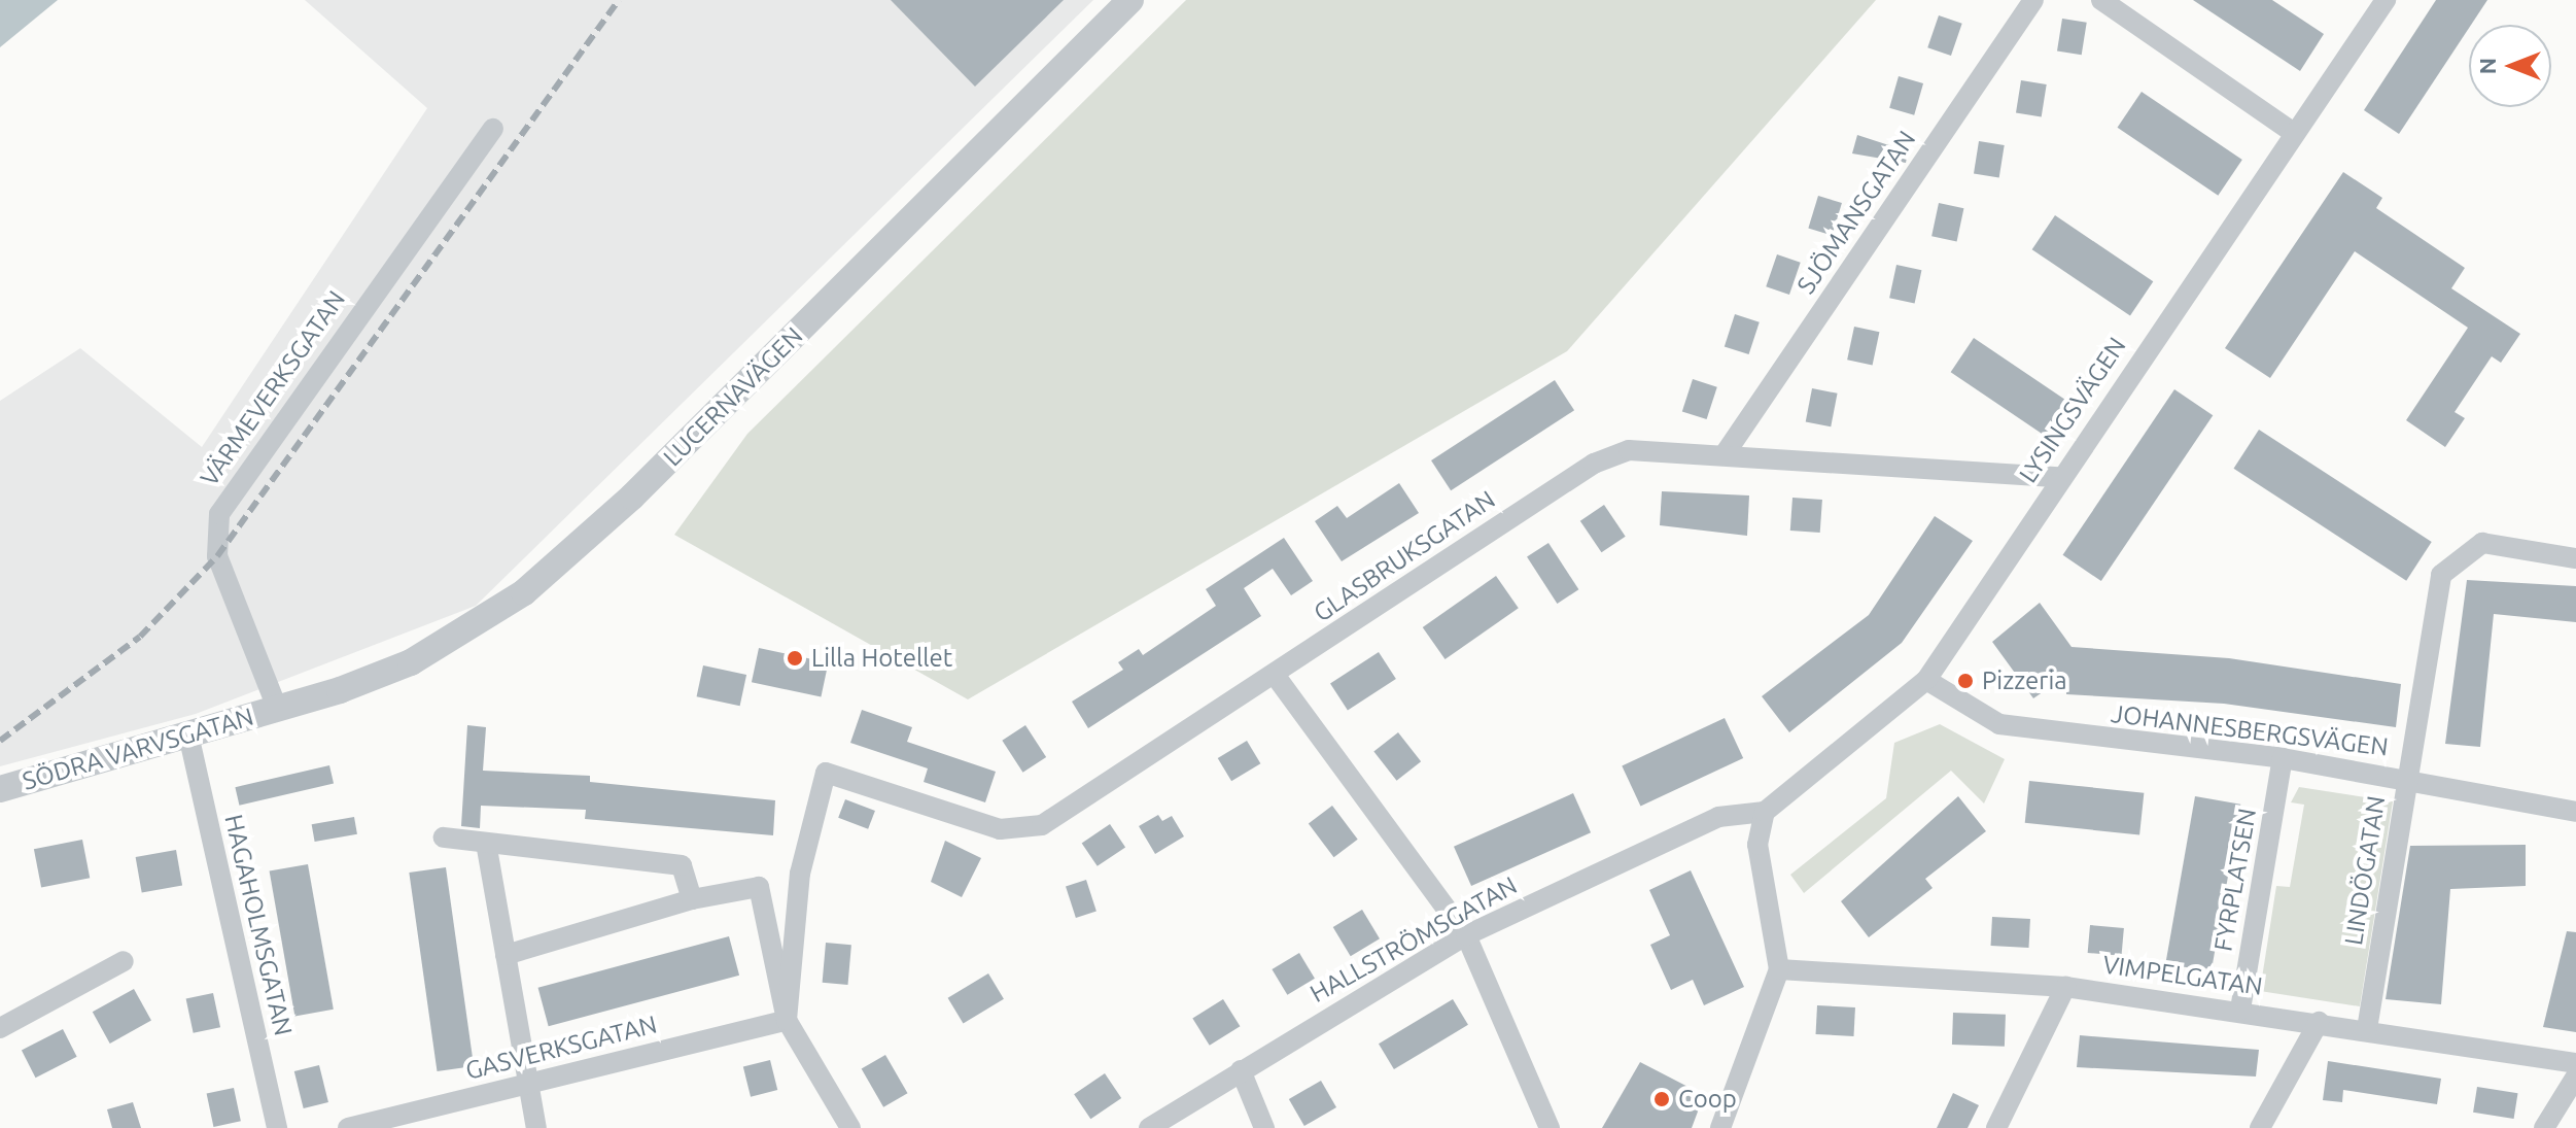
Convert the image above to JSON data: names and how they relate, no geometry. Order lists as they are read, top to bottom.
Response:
{
  "streets": {
    "street": [
      "SJÖMANSGATAN",
      "VÄRMEVERKSGATAN",
      "LUCERNAVÄGEN",
      "LYSINGSVÄGEN",
      "GLASBRUKSGATAN",
      "JOHANNESBERGSVÄGEN",
      "SÖDRA VARVSGATAN",
      "LINDÖGATAN",
      "FYRPLATSEN",
      "HAGAHOLMSGATAN",
      "HALLSTRÖMSGATAN",
      "VIMPELGATAN",
      "GASVERKSGATAN"
    ]
  },
  "crossings": [
    ["SJÖMANSGATAN", "GLASBRUKSGATAN"],
    ["VÄRMEVERKSGATAN", "LUCERNAVÄGEN"],
    ["VÄRMEVERKSGATAN", "SÖDRA VARVSGATAN"],
    ["LUCERNAVÄGEN", "SÖDRA VARVSGATAN"],
    ["LYSINGSVÄGEN", "GLASBRUKSGATAN"],
    ["LYSINGSVÄGEN", "JOHANNESBERGSVÄGEN"],
    ["LYSINGSVÄGEN", "HALLSTRÖMSGATAN"],
    ["GLASBRUKSGATAN", "GASVERKSGATAN"],
    ["JOHANNESBERGSVÄGEN", "LINDÖGATAN"],
    ["JOHANNESBERGSVÄGEN", "FYRPLATSEN"],
    ["SÖDRA VARVSGATAN", "HAGAHOLMSGATAN"],
    ["LINDÖGATAN", "VIMPELGATAN"],
    ["FYRPLATSEN", "VIMPELGATAN"]
  ],
  "places": ["Lilla Hotellet", "Pizzeria", "Coop"],
  "north": "left"
}
